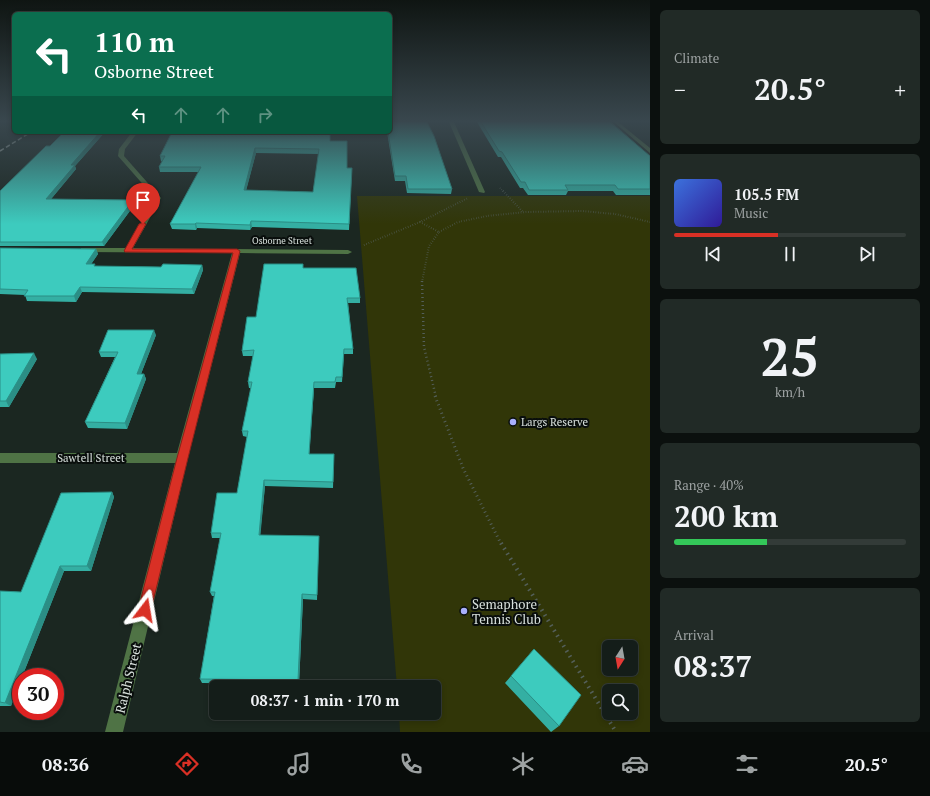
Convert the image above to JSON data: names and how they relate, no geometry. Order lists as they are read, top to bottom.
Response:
{
  "streets": {
    "street": ["Osborne Street", "Sawtell Street", "Ralph Street"]
  },
  "crossings": [
    ["Osborne Street", "Ralph Street"],
    ["Sawtell Street", "Ralph Street"]
  ],
  "places": ["Largs Reserve", "Semaphore Tennis Club"],
  "north": "bottom",
  "page": {
    "tile": [
      "Climate",
      ["25", "km/h"],
      ["Range · 40%", "200 km"],
      ["Arrival", "08:37"]
    ],
    "turn": ["110 m", "Osborne Street"],
    "heat": ["−", "20.5°", "+"],
    "song": ["105.5 FM", "Music"],
    "limit": "30",
    "trip": "08:37 · 1 min · 170 m",
    "tabs": ["08:36", "20.5°"]
  }
}
